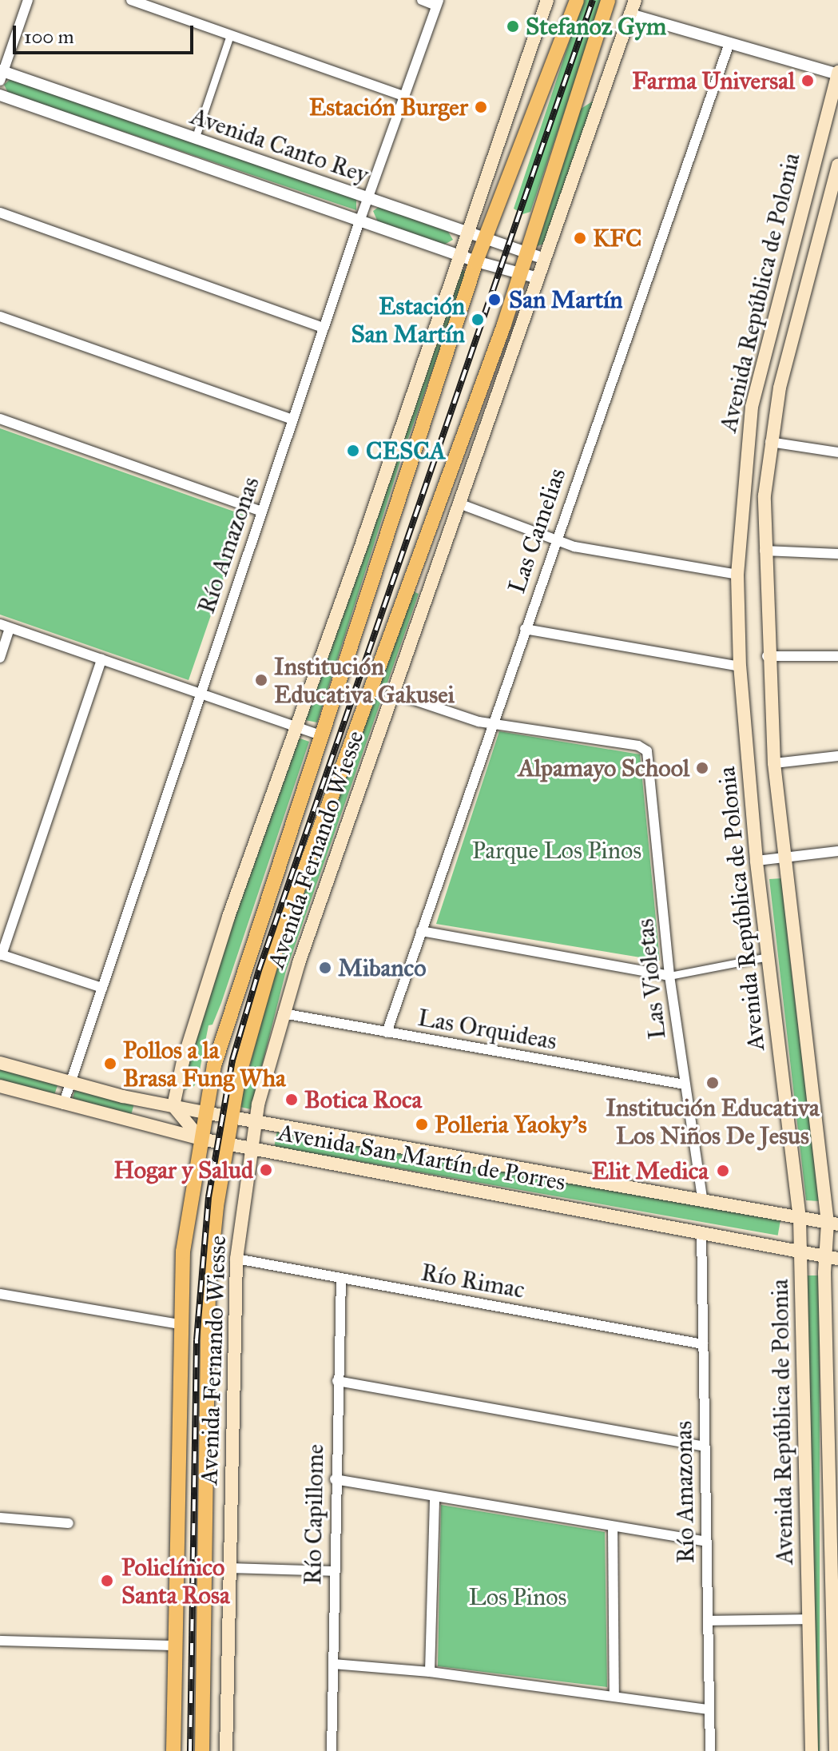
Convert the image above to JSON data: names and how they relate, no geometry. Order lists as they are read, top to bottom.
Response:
{
  "streets": {
    "main road": ["Avenida República de Polonia", "Avenida Fernando Wiesse", "Avenida San Martín de Porres"],
    "street": [
      "Avenida Canto Rey",
      "Las Camelias",
      "Río Amazonas",
      "Las Violetas",
      "Las Orquideas",
      "Río Rimac",
      "Río Capillome"
    ]
  },
  "crossings": [
    ["Avenida Canto Rey", "Río Amazonas"],
    ["Avenida Canto Rey", "Avenida Fernando Wiesse"],
    ["Avenida República de Polonia", "Avenida San Martín de Porres"],
    ["Las Camelias", "Las Violetas"],
    ["Las Camelias", "Las Orquideas"],
    ["Río Amazonas", "Avenida San Martín de Porres"],
    ["Río Amazonas", "Río Rimac"],
    ["Avenida Fernando Wiesse", "Las Orquideas"],
    ["Avenida Fernando Wiesse", "Avenida San Martín de Porres"],
    ["Avenida Fernando Wiesse", "Río Rimac"],
    ["Las Violetas", "Las Orquideas"],
    ["Las Violetas", "Avenida San Martín de Porres"],
    ["Río Rimac", "Río Capillome"]
  ],
  "parks": ["Parque Los Pinos", "Los Pinos"],
  "places": [
    "Stefanoz Gym",
    "Farma Universal",
    "Estación Burger",
    "KFC",
    "San Martín",
    "Estación San Martín",
    "CESCA",
    "Institución Educativa Gakusei",
    "Alpamayo School",
    "Mibanco",
    "Pollos a la Brasa Fung Wha",
    "Institución Educativa Los Niños De Jesus",
    "Botica Roca",
    "Polleria Yaoky's",
    "Hogar y Salud",
    "Elit Medica",
    "Policlínico Santa Rosa"
  ],
  "scale_bar": "100 m"
}
